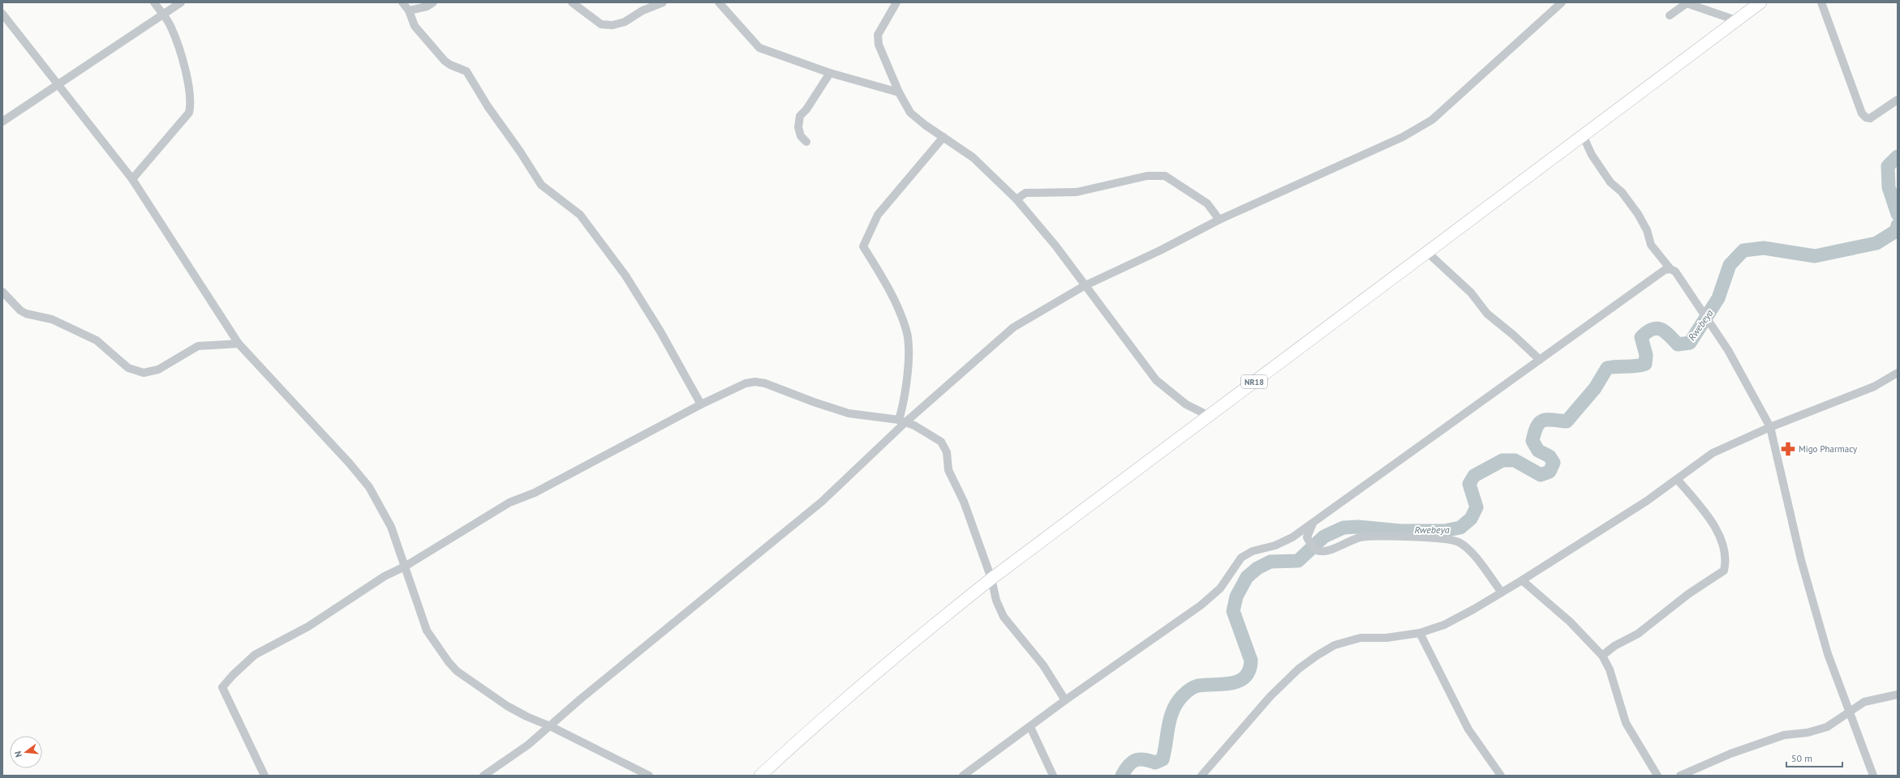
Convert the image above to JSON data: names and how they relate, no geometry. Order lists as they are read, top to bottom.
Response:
{
  "streets": {
    "main road": ["NR18"]
  },
  "water": ["Rwebeya"],
  "places": {
    "pharmacy": ["Migo Pharmacy"]
  },
  "scale_bar": "50 m",
  "north": "left"
}
